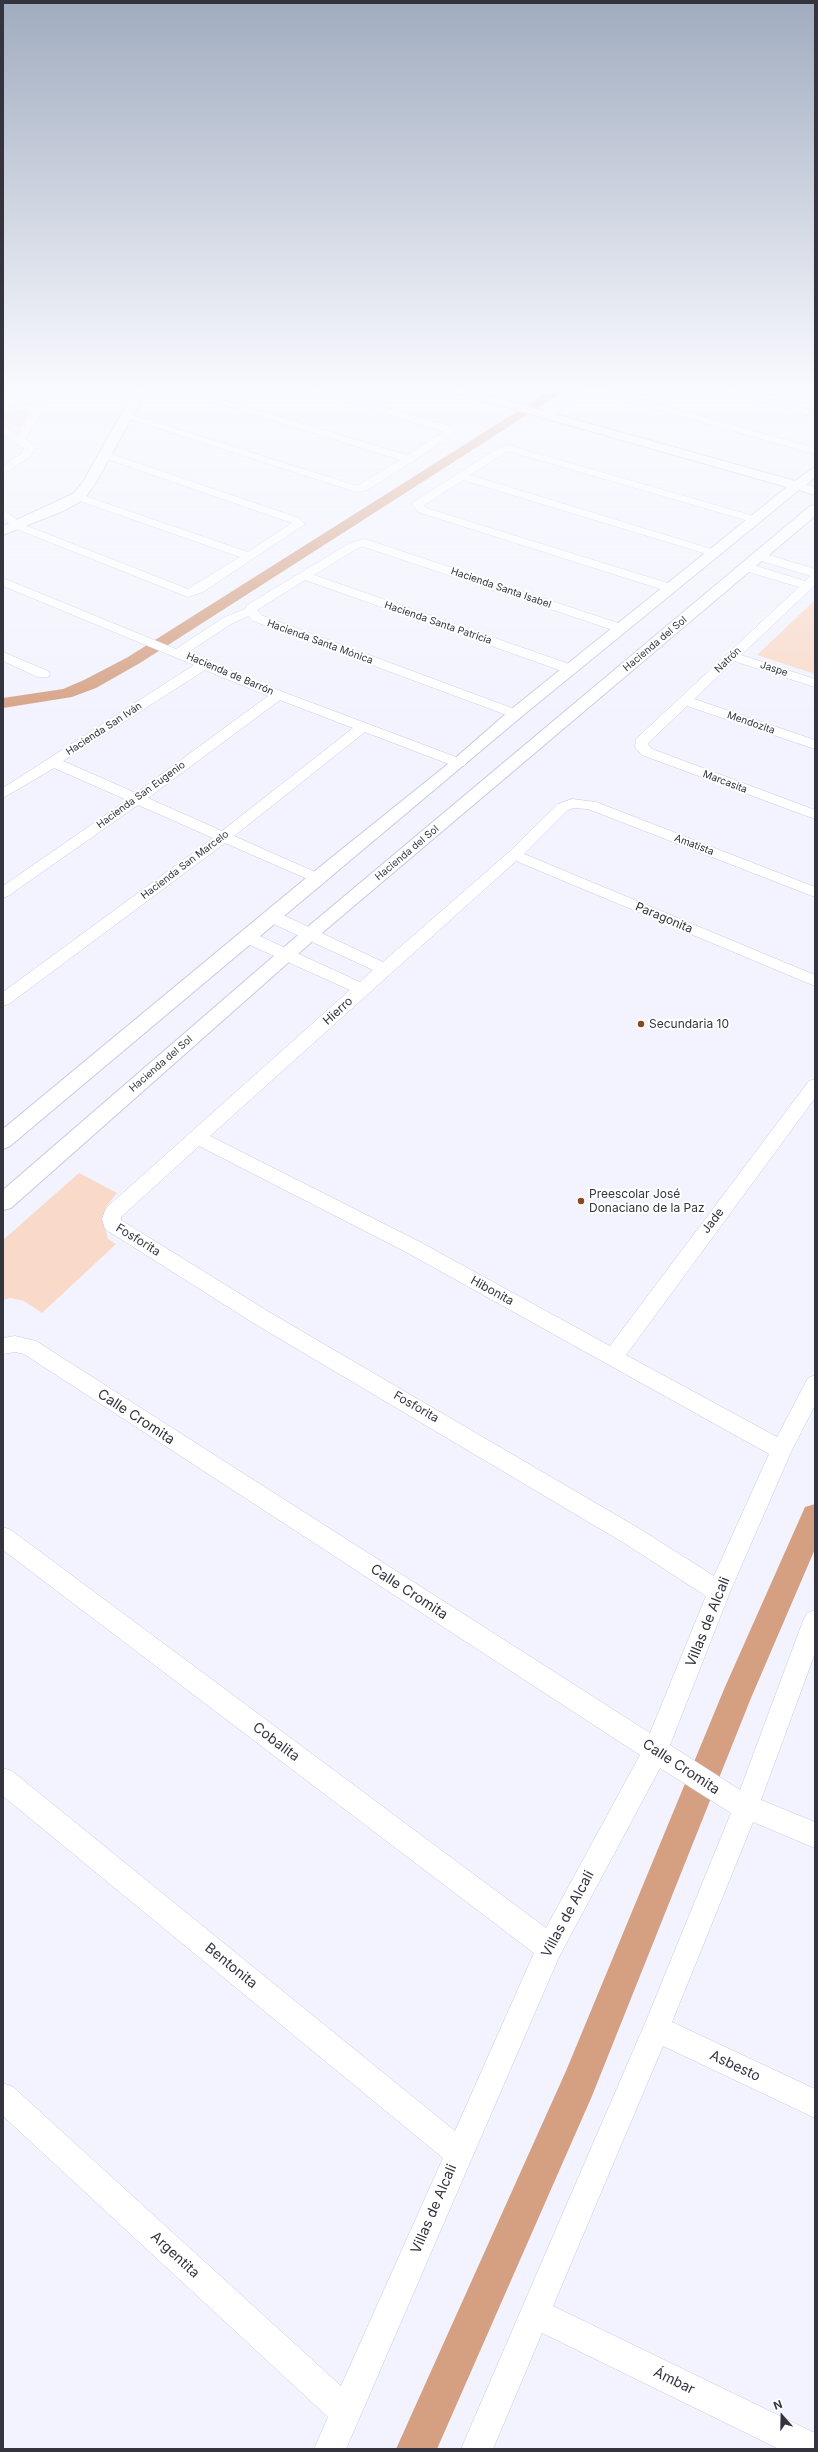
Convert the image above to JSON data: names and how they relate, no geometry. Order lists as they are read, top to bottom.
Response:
{
  "streets": {
    "street": [
      "Hacienda Santa Isabel",
      "Hacienda Santa Patricia",
      "Hacienda Santa Mónica",
      "Hacienda del Sol",
      "Natrón",
      "Jaspe",
      "Hacienda de Barrón",
      "Mendozita",
      "Hacienda San Iván",
      "Marcasita",
      "Hacienda San Eugenio",
      "Amatista",
      "Hacienda San Marcelo",
      "Paragonita",
      "Hierro",
      "Jade",
      "Fosforita",
      "Hibonita",
      "Calle Cromita",
      "Villas de Alcali",
      "Cobalita",
      "Bentonita",
      "Asbesto",
      "Argentita",
      "Ámbar"
    ]
  },
  "crossings": [
    ["Hacienda Santa Isabel", "Hacienda Santa Mónica"],
    ["Hacienda Santa Patricia", "Hacienda Santa Mónica"],
    ["Natrón", "Jaspe"],
    ["Natrón", "Mendozita"],
    ["Natrón", "Marcasita"],
    ["Hacienda de Barrón", "Hacienda San Iván"],
    ["Hacienda de Barrón", "Hacienda San Eugenio"],
    ["Hacienda de Barrón", "Hacienda San Marcelo"],
    ["Amatista", "Hierro"],
    ["Paragonita", "Hierro"],
    ["Hierro", "Fosforita"],
    ["Hierro", "Hibonita"],
    ["Jade", "Hibonita"],
    ["Fosforita", "Villas de Alcali"],
    ["Hibonita", "Villas de Alcali"],
    ["Calle Cromita", "Villas de Alcali"],
    ["Villas de Alcali", "Cobalita"],
    ["Villas de Alcali", "Bentonita"],
    ["Villas de Alcali", "Argentita"]
  ],
  "places": ["Secundaria 10", "Preescolar José Donaciano de la Paz"],
  "north": "top"
}
